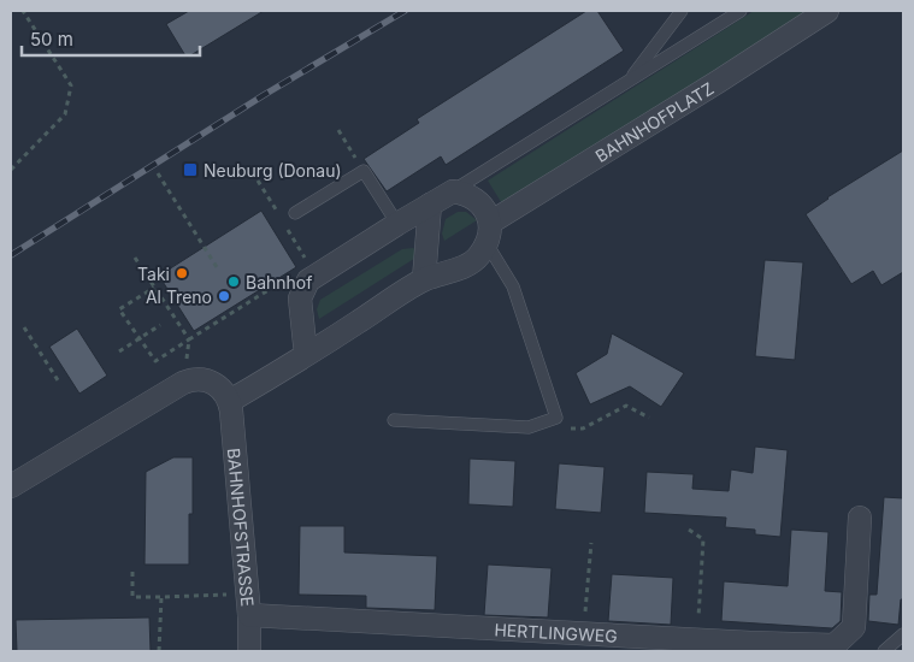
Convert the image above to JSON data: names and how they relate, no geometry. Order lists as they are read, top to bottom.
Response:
{
  "streets": {
    "street": ["BAHNHOFPLATZ", "BAHNHOFSTRASSE", "HERTLINGWEG"]
  },
  "crossings": [
    ["BAHNHOFPLATZ", "BAHNHOFSTRASSE"],
    ["BAHNHOFSTRASSE", "HERTLINGWEG"]
  ],
  "places": {
    "transit": ["Neuburg (Donau)"],
    "other": ["Taki", "Bahnhof", "Al Treno"]
  },
  "scale_bar": "50 m"
}
